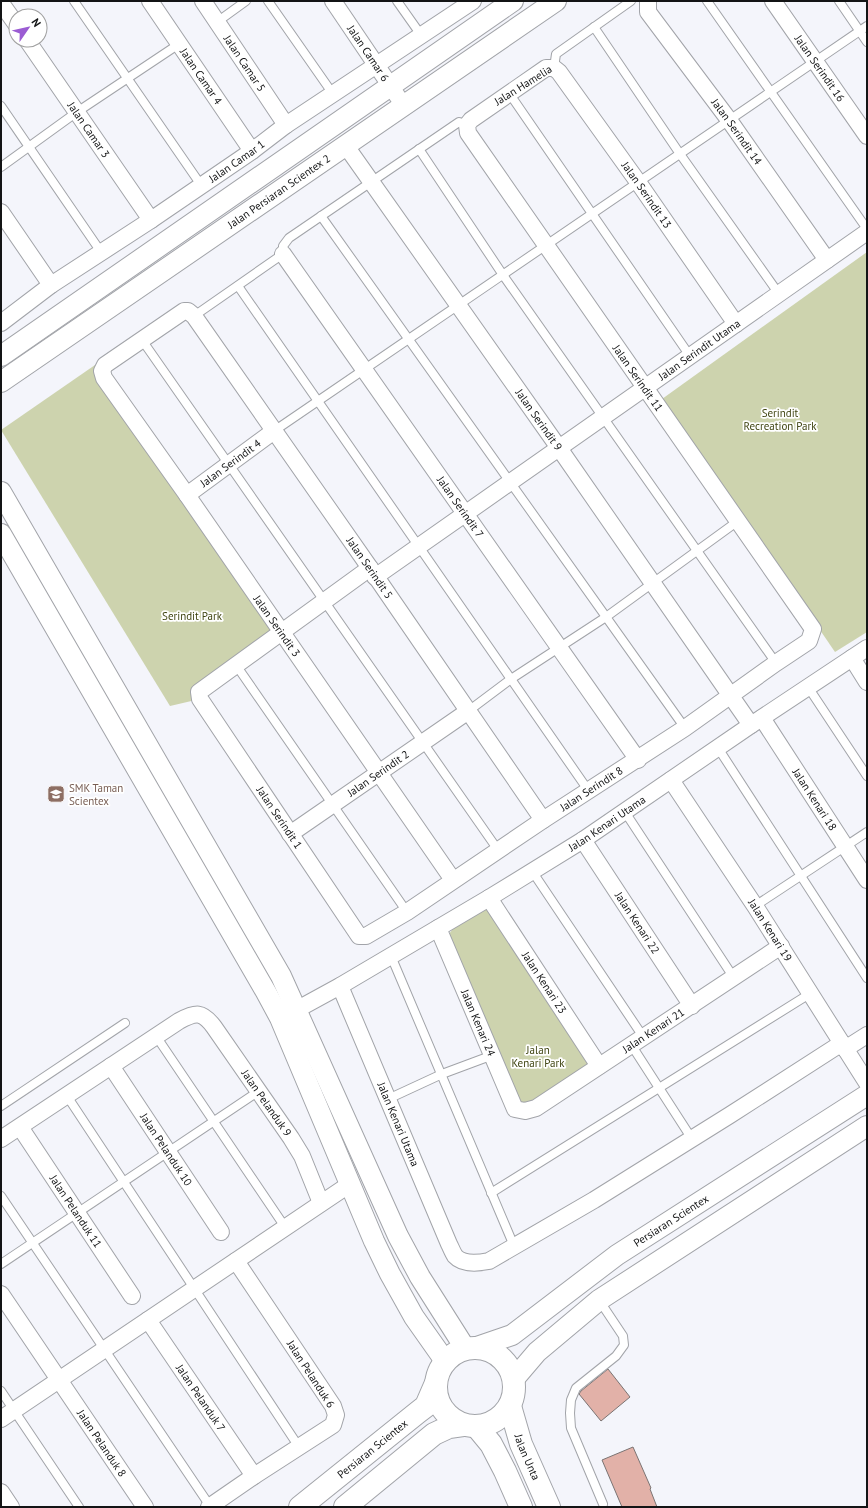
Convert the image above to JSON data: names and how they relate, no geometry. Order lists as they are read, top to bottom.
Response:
{
  "streets": {
    "main road": ["Persiaran Scientex", "Jalan Unta"],
    "street": [
      "Jalan Camar 6",
      "Jalan Camar 5",
      "Jalan Serindit 16",
      "Jalan Camar 4",
      "Jalan Hamelia",
      "Jalan Camar 3",
      "Jalan Serindit 14",
      "Jalan Camar 1",
      "Jalan Persiaran Scientex 2",
      "Jalan Serindit 13",
      "Jalan Serindit Utama",
      "Jalan Serindit 11",
      "Jalan Serindit 9",
      "Jalan Serindit 4",
      "Jalan Serindit 7",
      "Jalan Serindit 5",
      "Jalan Serindit 3",
      "Jalan Serindit 2",
      "Jalan Serindit 8",
      "Jalan Kenari 18",
      "Jalan Serindit 1",
      "Jalan Kenari Utama",
      "Jalan Kenari 22",
      "Jalan Kenari 19",
      "Jalan Kenari 23",
      "Jalan Kenari 24",
      "Jalan Kenari 21",
      "Jalan Pelanduk 9",
      "Jalan Pelanduk 10",
      "Jalan Pelanduk 11",
      "Jalan Pelanduk 6",
      "Jalan Pelanduk 7",
      "Jalan Pelanduk 8"
    ]
  },
  "crossings": [
    ["Jalan Camar 6", "Jalan Camar 1"],
    ["Jalan Camar 6", "Jalan Persiaran Scientex 2"],
    ["Jalan Camar 5", "Jalan Camar 1"],
    ["Jalan Camar 4", "Jalan Camar 1"],
    ["Jalan Hamelia", "Jalan Serindit 13"],
    ["Jalan Hamelia", "Jalan Serindit 11"],
    ["Jalan Camar 3", "Jalan Camar 1"],
    ["Jalan Serindit 14", "Jalan Serindit Utama"],
    ["Jalan Persiaran Scientex 2", "Jalan Serindit 9"],
    ["Jalan Serindit 13", "Jalan Serindit Utama"],
    ["Jalan Serindit Utama", "Jalan Serindit 11"],
    ["Jalan Serindit Utama", "Jalan Serindit 9"],
    ["Jalan Serindit Utama", "Jalan Serindit 7"],
    ["Jalan Serindit Utama", "Jalan Serindit 5"],
    ["Jalan Serindit Utama", "Jalan Serindit 3"],
    ["Jalan Serindit Utama", "Jalan Serindit 1"],
    ["Jalan Serindit 11", "Jalan Serindit 8"],
    ["Jalan Serindit 9", "Jalan Serindit 8"],
    ["Jalan Serindit 9", "Jalan Kenari 18"],
    ["Jalan Serindit 4", "Jalan Serindit 5"],
    ["Jalan Serindit 4", "Jalan Serindit 3"],
    ["Jalan Serindit 7", "Jalan Serindit 8"],
    ["Jalan Serindit 5", "Jalan Serindit 2"],
    ["Jalan Serindit 5", "Jalan Serindit 8"],
    ["Jalan Serindit 3", "Jalan Serindit 2"],
    ["Jalan Serindit 3", "Jalan Serindit 8"],
    ["Jalan Serindit 2", "Jalan Serindit 1"],
    ["Jalan Serindit 8", "Jalan Kenari 18"],
    ["Jalan Serindit 8", "Jalan Serindit 1"],
    ["Jalan Kenari 18", "Jalan Kenari Utama"],
    ["Jalan Kenari Utama", "Jalan Kenari 22"],
    ["Jalan Kenari Utama", "Jalan Kenari 19"],
    ["Jalan Kenari Utama", "Jalan Kenari 23"],
    ["Jalan Kenari Utama", "Jalan Kenari 24"],
    ["Jalan Kenari 22", "Jalan Kenari 21"],
    ["Jalan Kenari 19", "Jalan Kenari 21"],
    ["Jalan Kenari 23", "Jalan Kenari 21"],
    ["Jalan Kenari 24", "Jalan Kenari 21"],
    ["Persiaran Scientex", "Jalan Unta"],
    ["Jalan Pelanduk 6", "Jalan Pelanduk 7"]
  ],
  "parks": ["Serindit Recreation Park", "Serindit Park", "Jalan Kenari Park"],
  "places": {
    "school or university": ["SMK Taman Scientex"]
  },
  "north": "top right"
}
